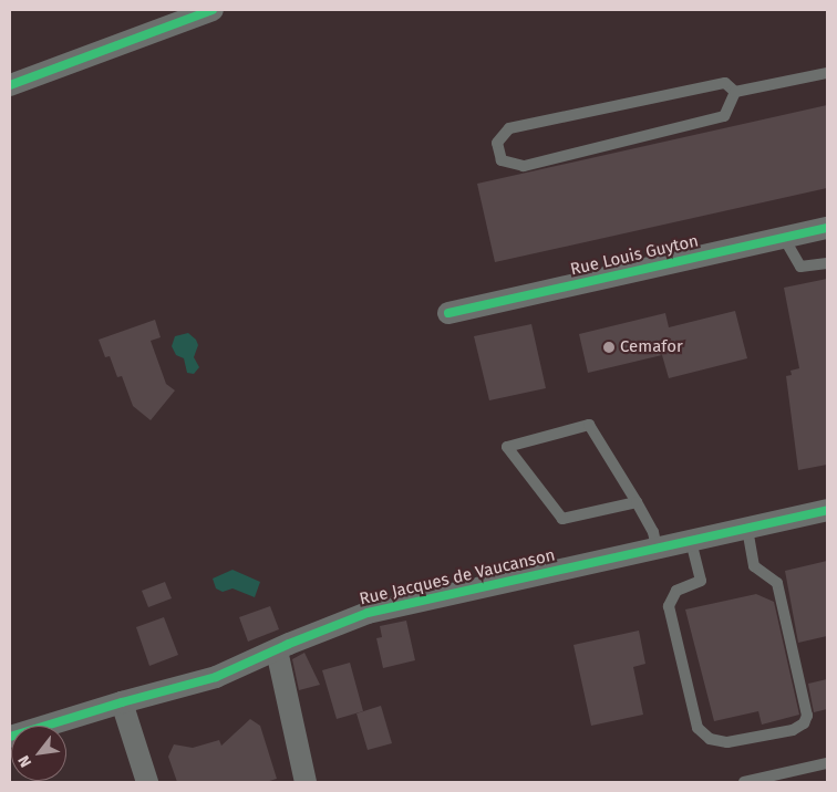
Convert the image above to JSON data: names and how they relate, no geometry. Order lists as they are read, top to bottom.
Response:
{
  "streets": {
    "street": ["Rue Louis Guyton", "Rue Jacques de Vaucanson"]
  },
  "places": ["Cemafor"],
  "north": "bottom left"
}
